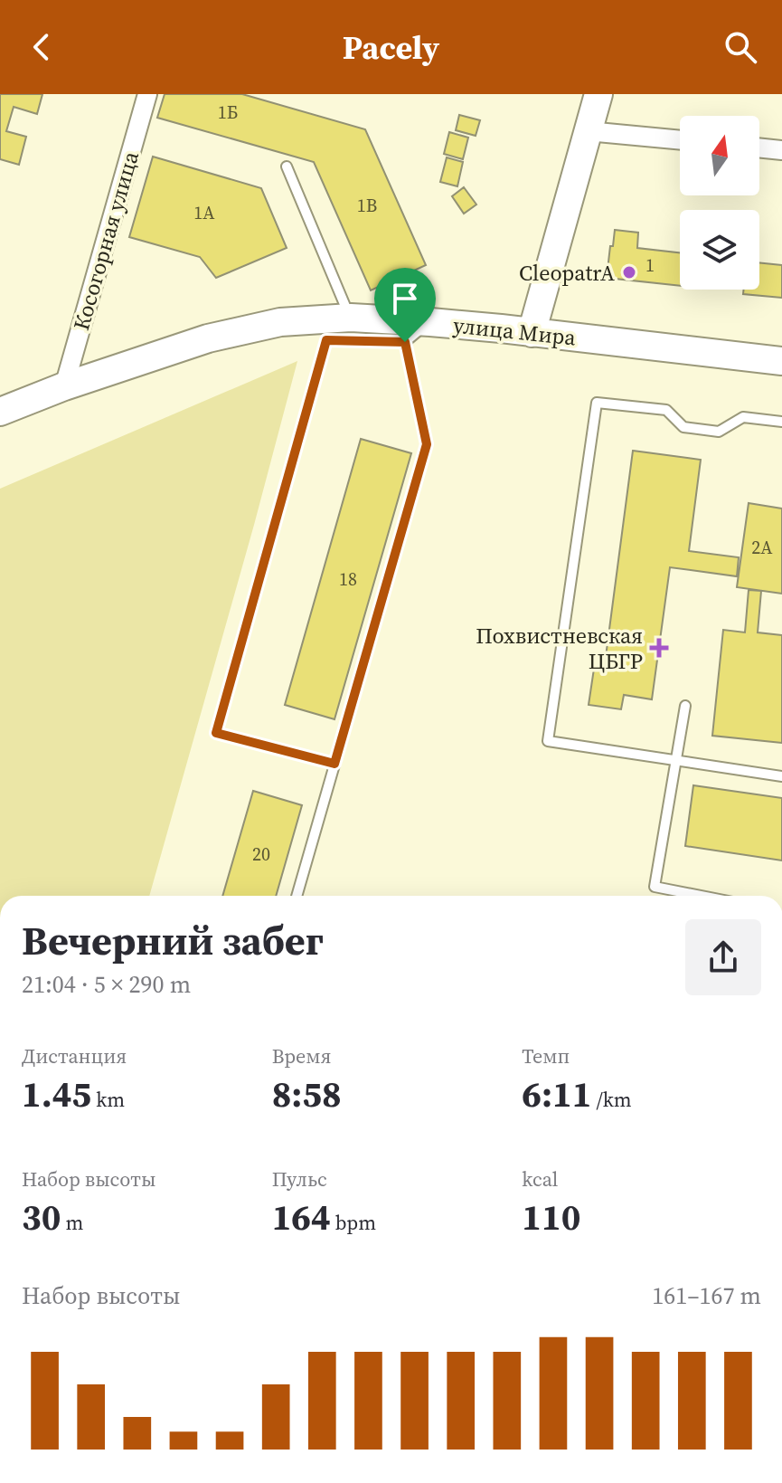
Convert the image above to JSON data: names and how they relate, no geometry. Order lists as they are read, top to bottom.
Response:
{
  "streets": {
    "street": ["Косогорная улица", "улица Мира"]
  },
  "crossings": [
    ["Косогорная улица", "улица Мира"]
  ],
  "places": {
    "other": ["CleopatrA"],
    "health": ["Похвистневская ЦБГР"]
  },
  "house_numbers": [
    "1Б",
    "1В",
    "1А",
    "1",
    "2А",
    "18",
    "20"
  ],
  "north": "top",
  "page": {
    "header": "Pacely",
    "heading": ["Вечерний забег", "21:04 · 5 × 290 m"],
    "stats": [
      ["Дистанция", "1.45 km"],
      ["Время", "8:58"],
      ["Темп", "6:11 /km"],
      ["Набор высоты", "30 m"],
      ["Пульс", "164 bpm"],
      ["kcal", "110"]
    ],
    "chart": ["Набор высоты", "161–167 m"]
  }
}
